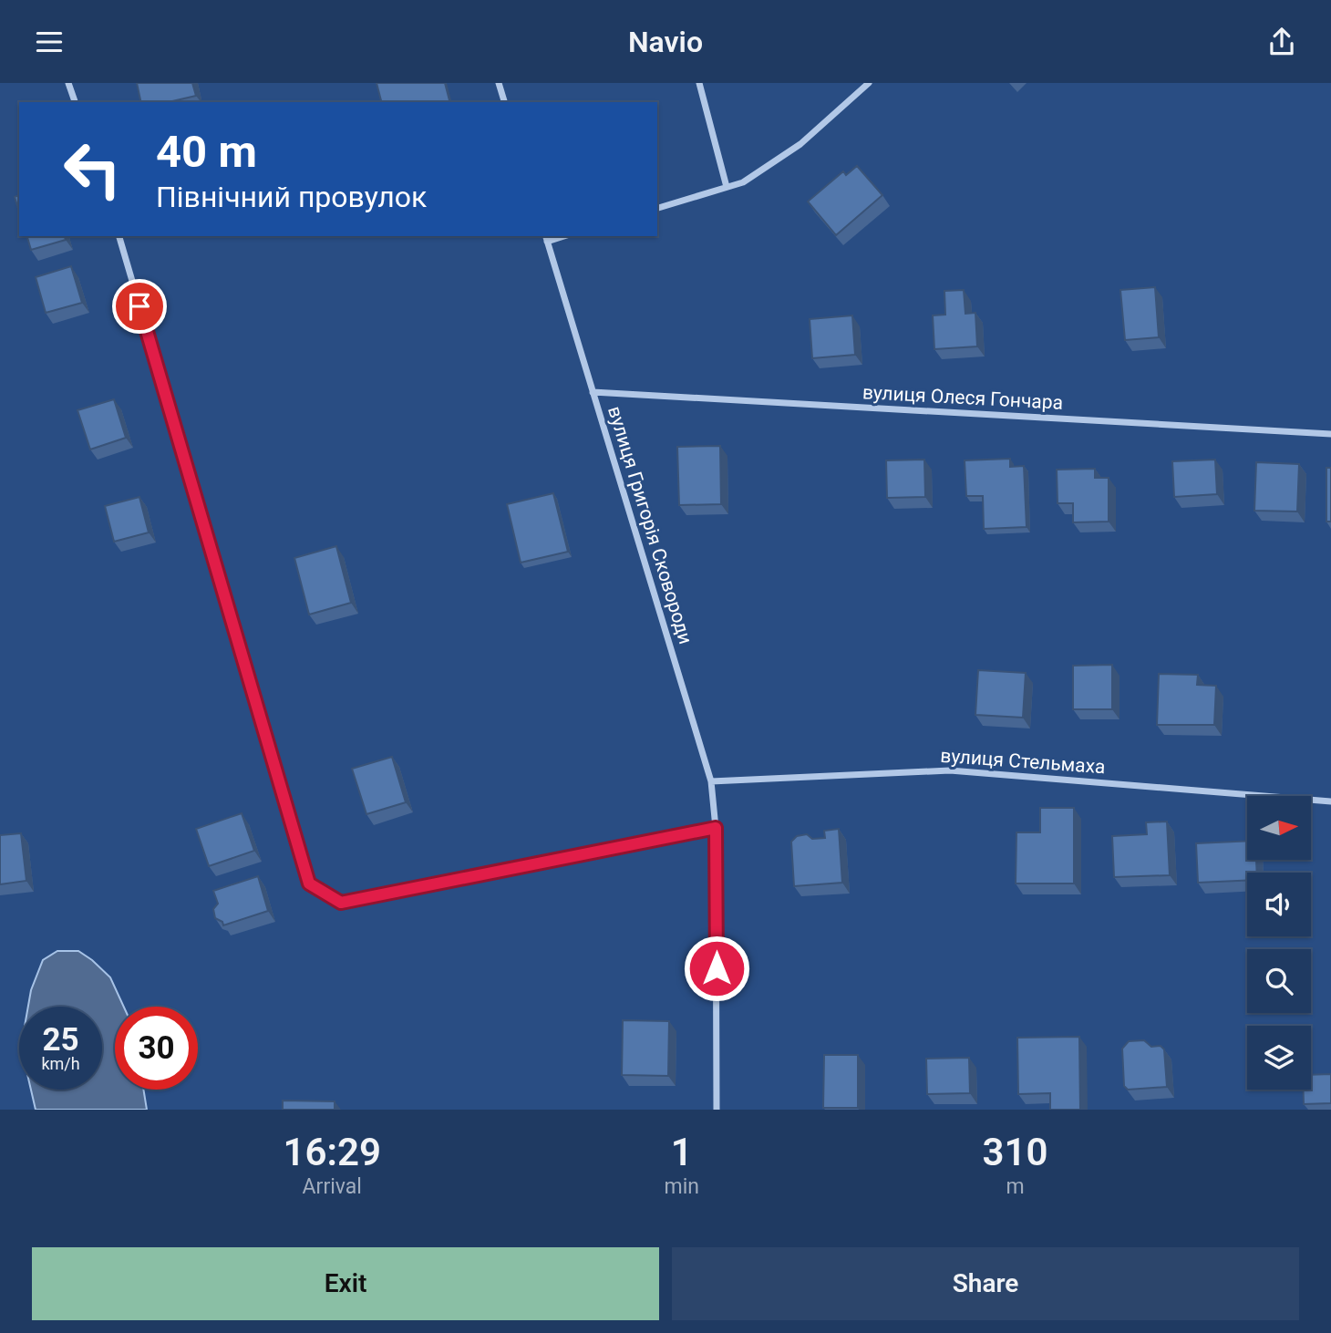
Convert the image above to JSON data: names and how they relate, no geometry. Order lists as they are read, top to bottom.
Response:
{
  "streets": {
    "street": ["вулиця Олеся Гончара", "вулиця Григорія Сковороди", "вулиця Стельмаха"]
  },
  "crossings": [
    ["вулиця Олеся Гончара", "вулиця Григорія Сковороди"],
    ["вулиця Григорія Сковороди", "вулиця Стельмаха"]
  ],
  "north": "right",
  "page": {
    "header": "Navio",
    "turn": ["40 m", "Північний провулок"],
    "speed": "25 km/h",
    "limit": "30",
    "eta": [
      "16:29",
      "Arrival",
      "1",
      "min",
      "310",
      "m"
    ],
    "buttons": ["Exit", "Share"]
  }
}
